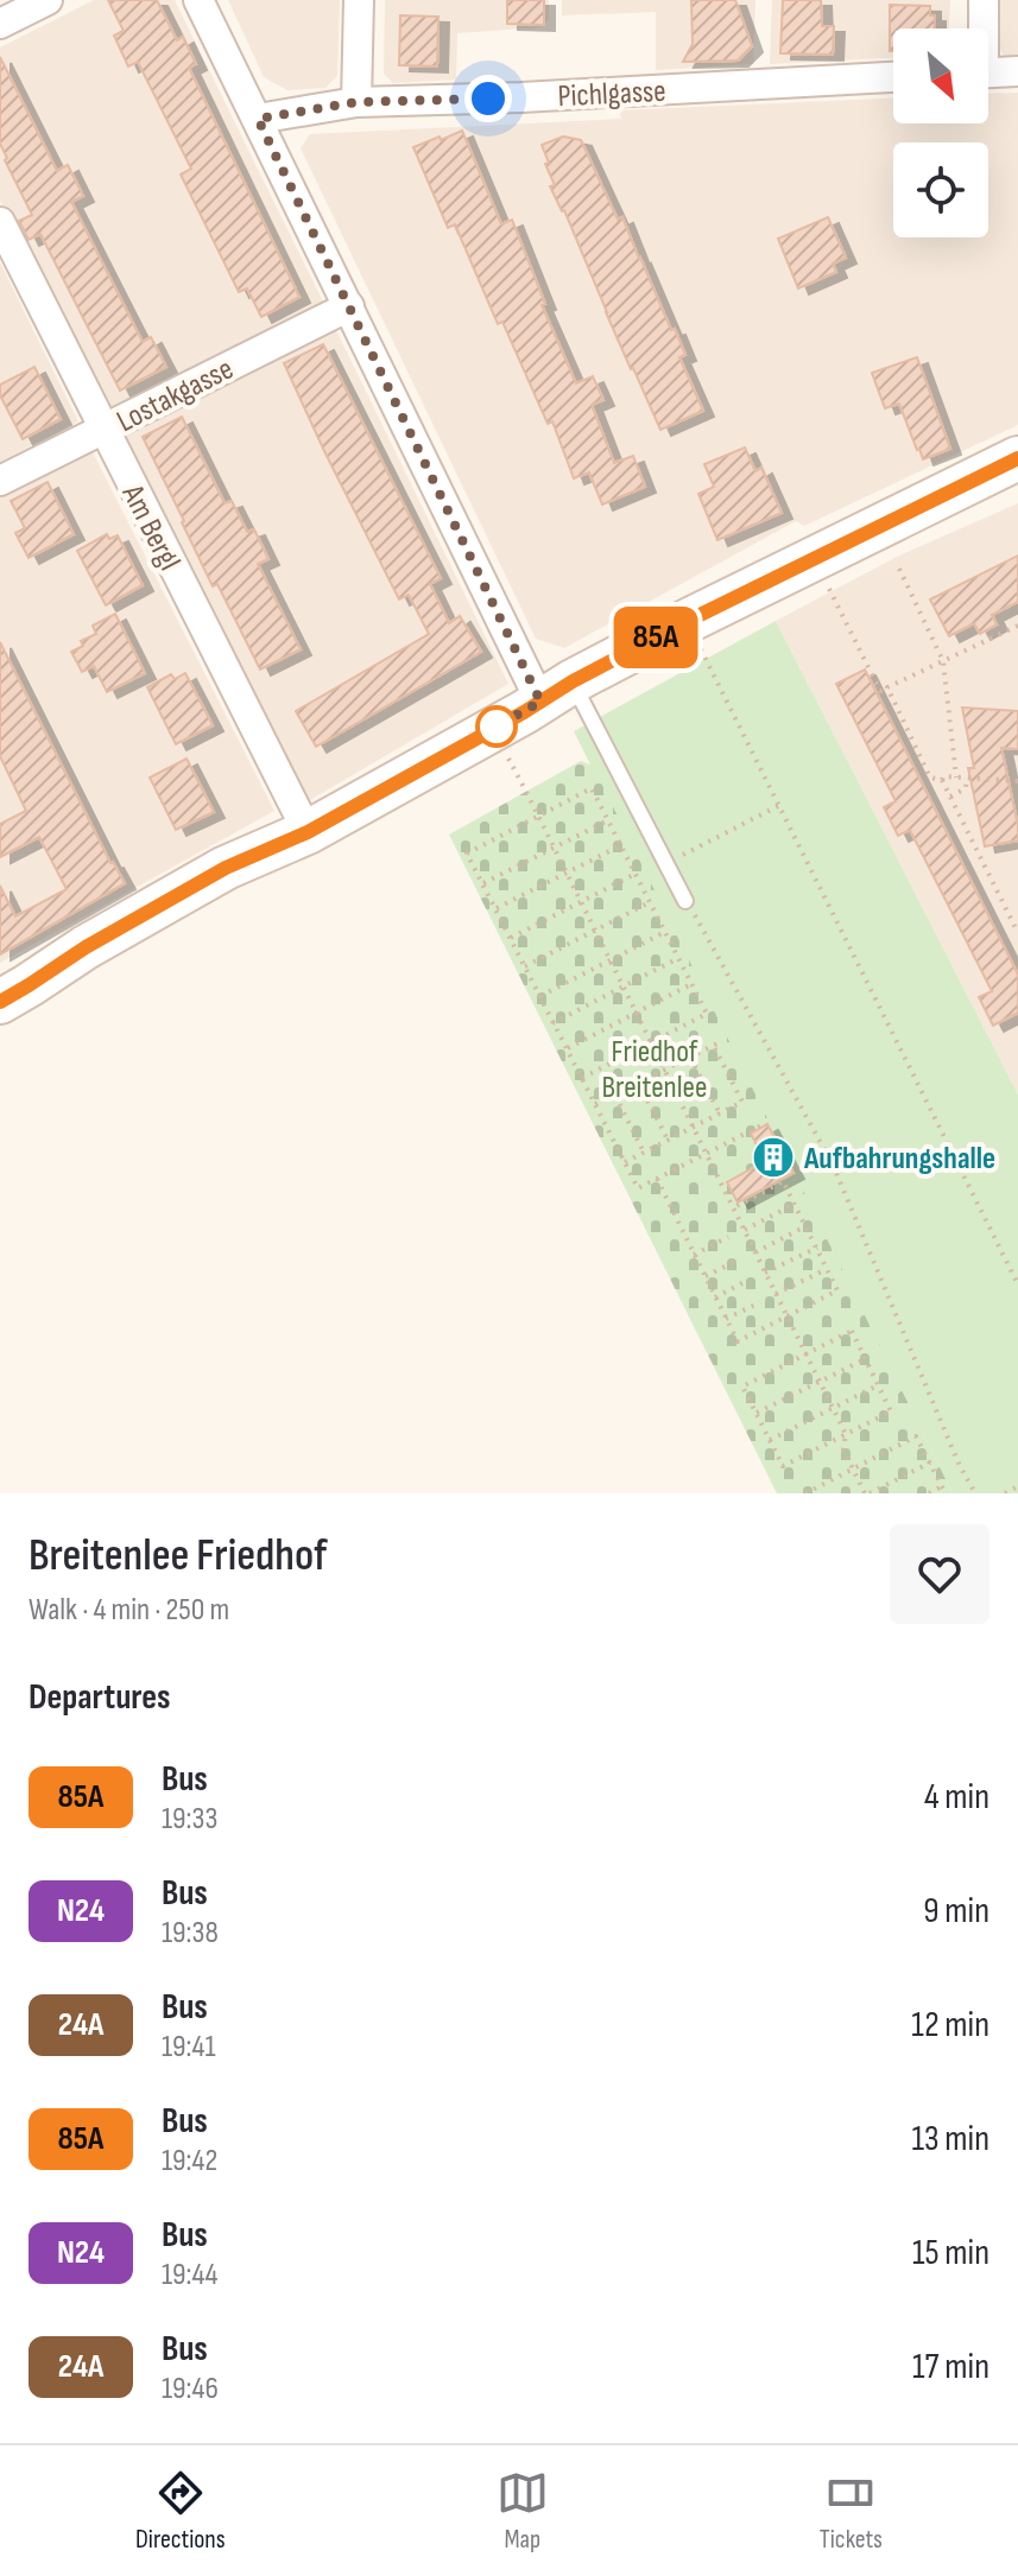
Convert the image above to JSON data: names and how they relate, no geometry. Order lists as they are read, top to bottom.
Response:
{
  "streets": {
    "street": ["Pichlgasse", "Lostakgasse", "Am Bergl"]
  },
  "crossings": [
    ["Lostakgasse", "Am Bergl"]
  ],
  "parks": ["Friedhof Breitenlee"],
  "places": {
    "building": ["Aufbahrungshalle"]
  },
  "lines": ["bus line 85A"],
  "north": "bottom right",
  "page": {
    "on_map": "85A",
    "heading": [
      ["Breitenlee Friedhof", "Walk · 4 min · 250 m"],
      "Departures"
    ],
    "list": [
      {
        "mark": "85A",
        "name": "Bus",
        "note": "19:33",
        "value": "4 min"
      },
      {
        "mark": "N24",
        "name": "Bus",
        "note": "19:38",
        "value": "9 min"
      },
      {
        "mark": "24A",
        "name": "Bus",
        "note": "19:41",
        "value": "12 min"
      },
      {
        "mark": "85A",
        "name": "Bus",
        "note": "19:42",
        "value": "13 min"
      },
      {
        "mark": "N24",
        "name": "Bus",
        "note": "19:44",
        "value": "15 min"
      },
      {
        "mark": "24A",
        "name": "Bus",
        "note": "19:46",
        "value": "17 min"
      }
    ],
    "tabs": ["Directions", "Map", "Tickets"]
  }
}
